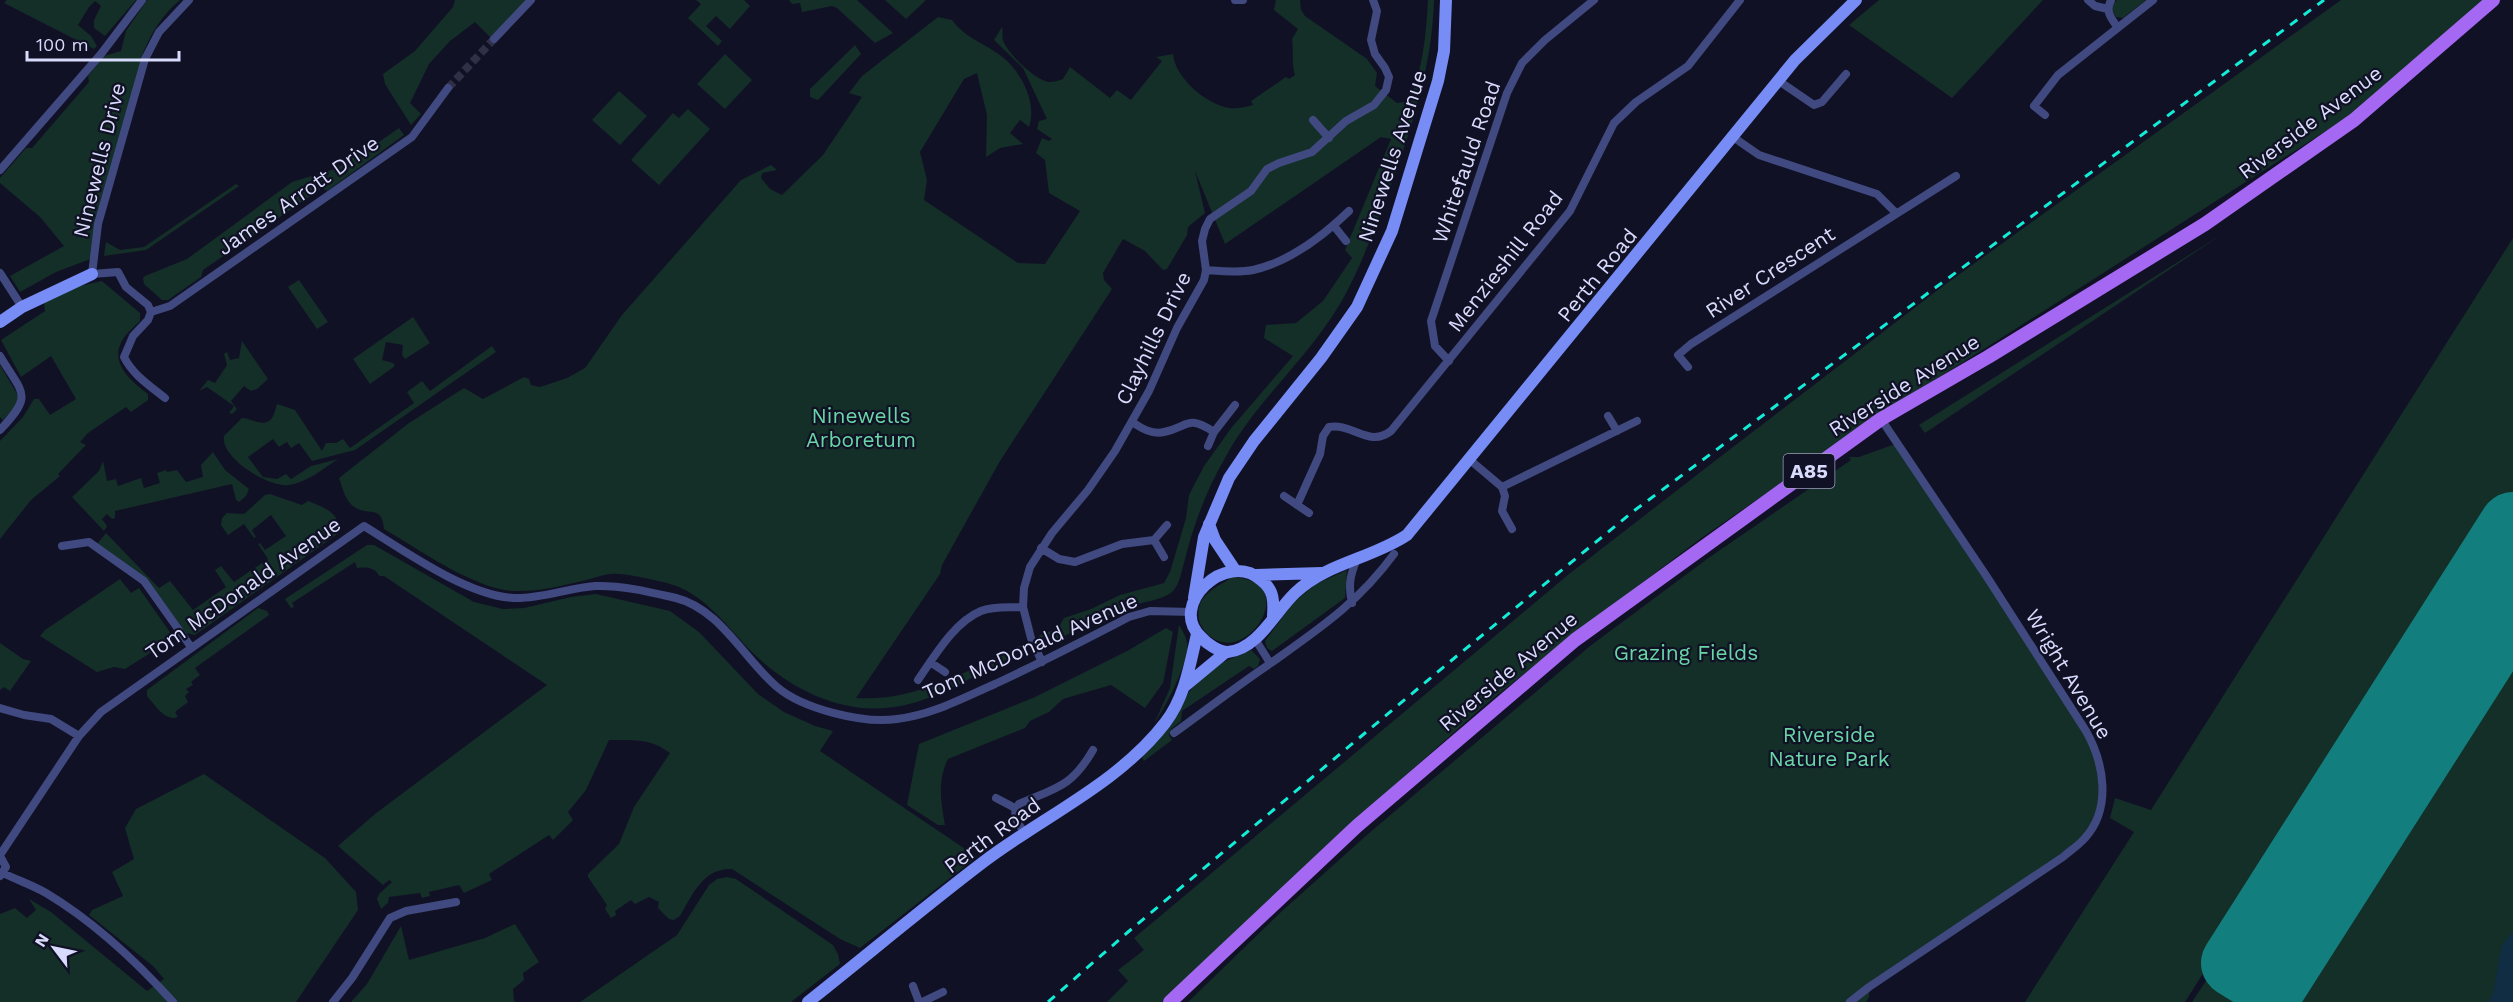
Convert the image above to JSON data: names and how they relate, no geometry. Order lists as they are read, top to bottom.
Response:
{
  "streets": {
    "main road": ["Riverside Avenue", "A85"],
    "street": [
      "Ninewells Avenue",
      "Ninewells Drive",
      "Whitefauld Road",
      "James Arrott Drive",
      "Menzieshill Road",
      "River Crescent",
      "Perth Road",
      "Clayhills Drive",
      "Tom McDonald Avenue",
      "Wright Avenue"
    ]
  },
  "crossings": [
    ["Riverside Avenue", "Wright Avenue"],
    ["Ninewells Avenue", "Perth Road"],
    ["Ninewells Avenue", "Tom McDonald Avenue"],
    ["Whitefauld Road", "Menzieshill Road"],
    ["Perth Road", "Tom McDonald Avenue"],
    ["Clayhills Drive", "Tom McDonald Avenue"]
  ],
  "parks": ["Ninewells Arboretum", "Grazing Fields", "Riverside Nature Park"],
  "scale_bar": "100 m",
  "north": "top left"
}
